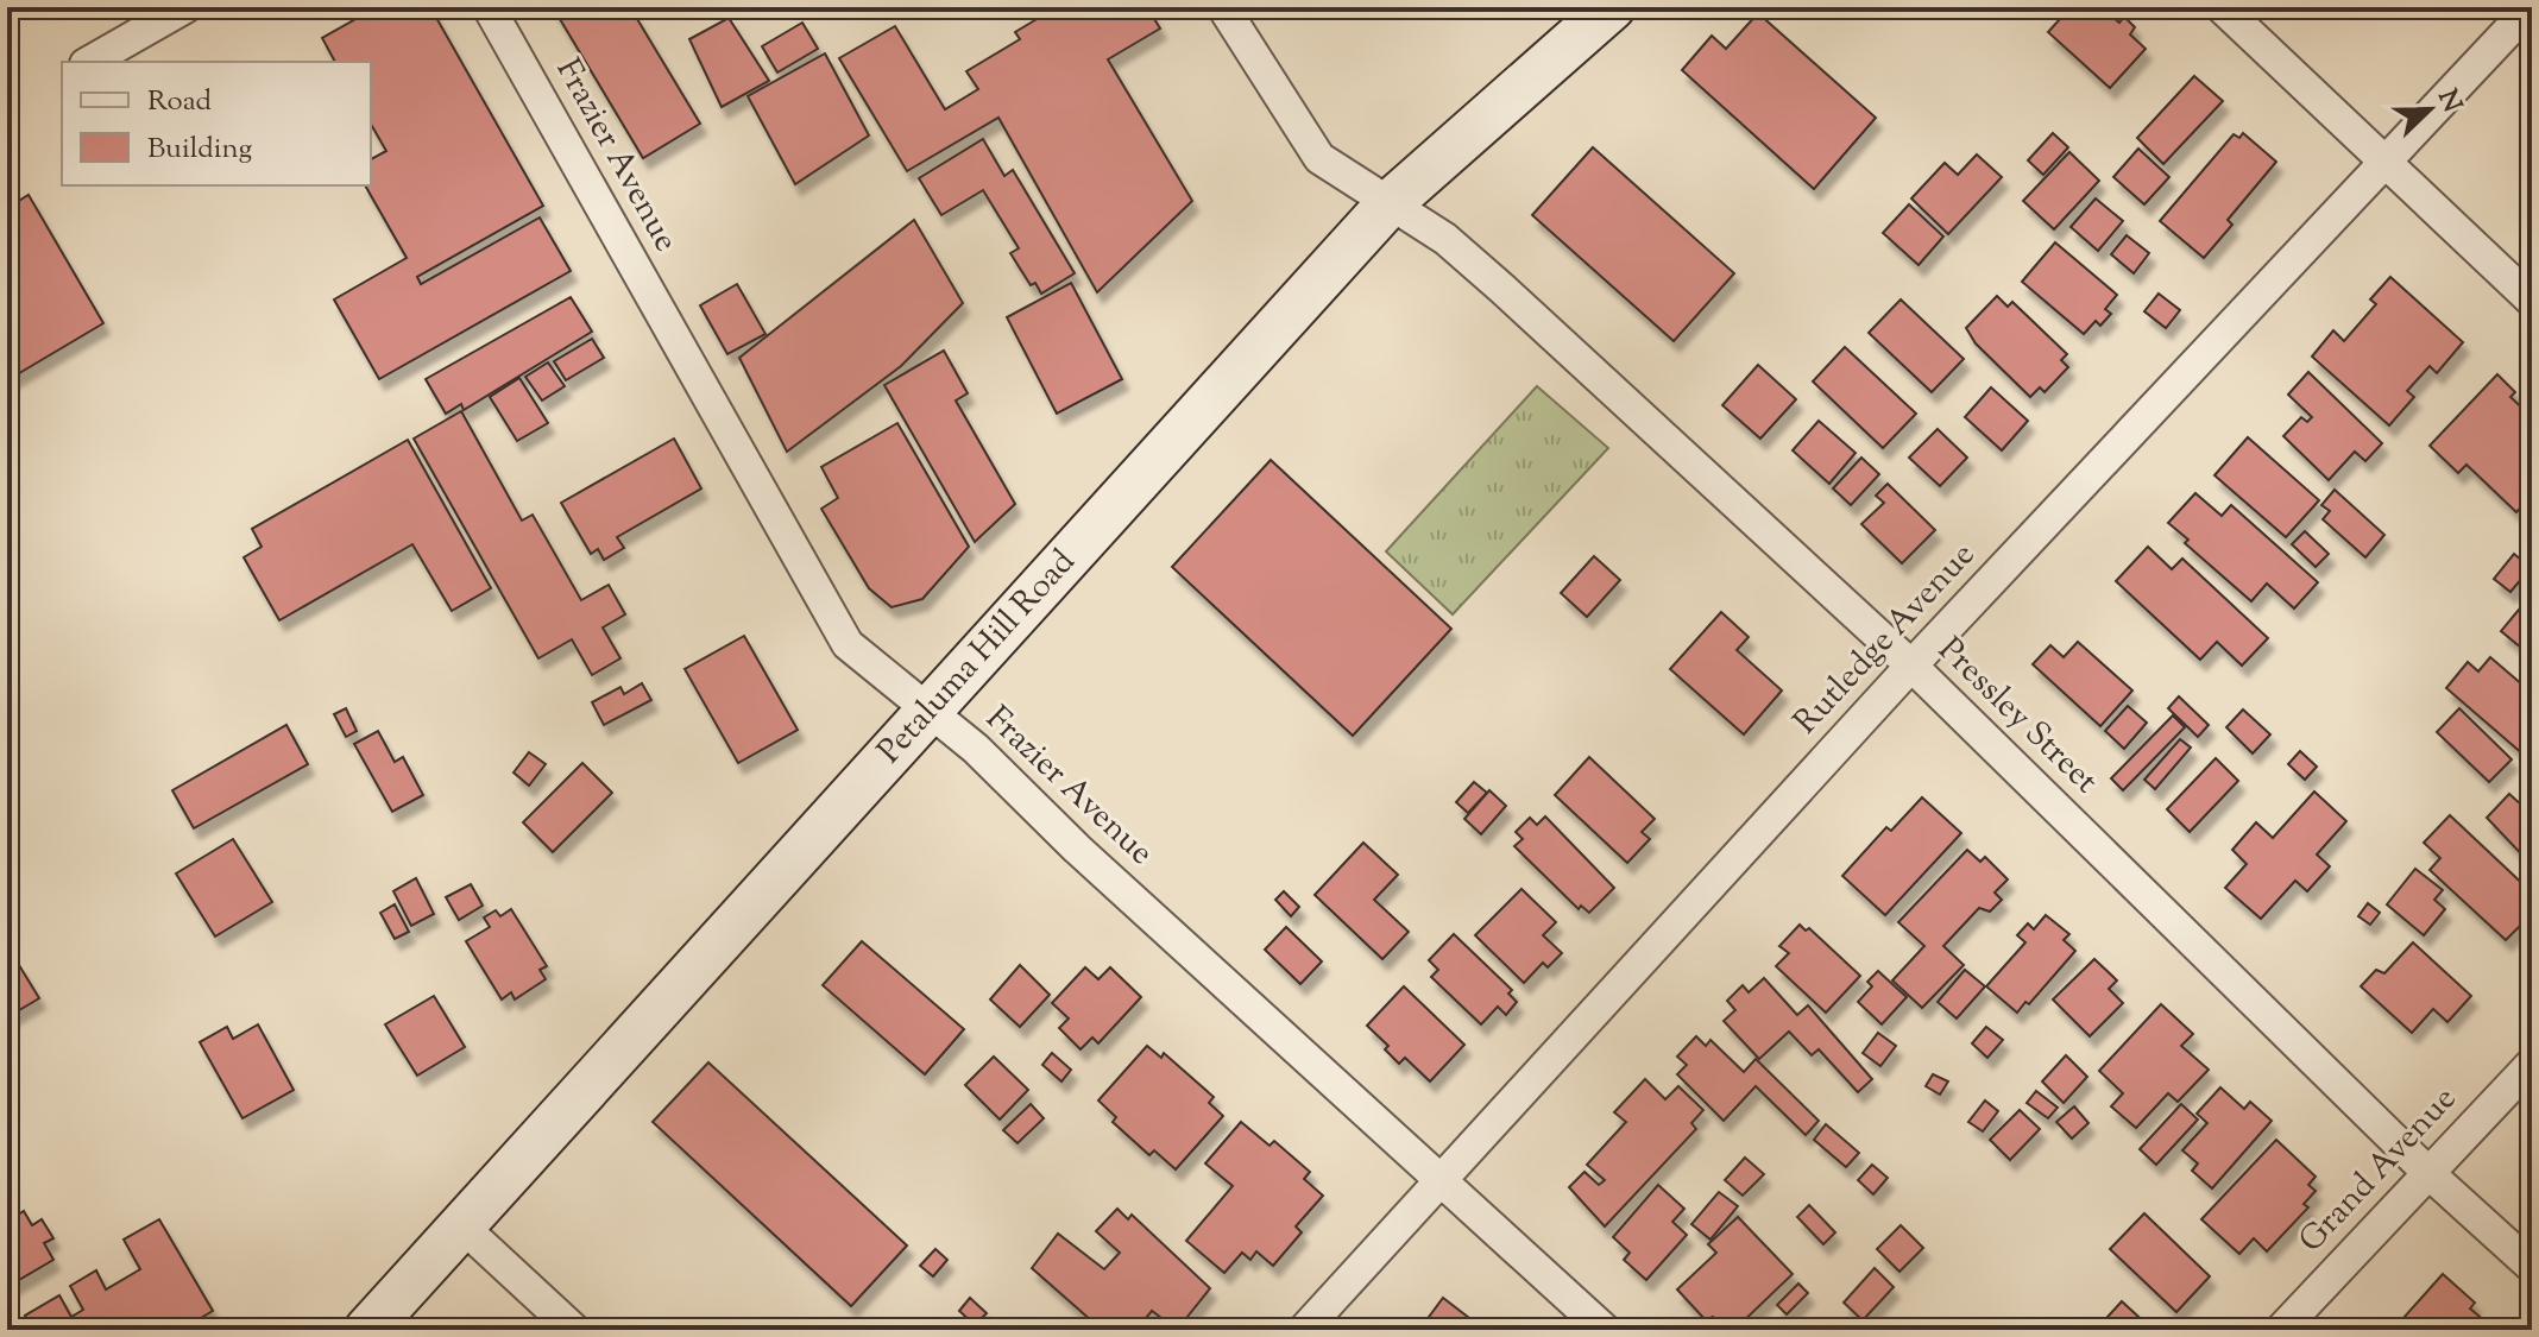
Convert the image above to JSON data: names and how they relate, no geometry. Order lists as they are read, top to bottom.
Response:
{
  "streets": {
    "main road": ["Petaluma Hill Road"],
    "street": [
      "Frazier Avenue",
      "Rutledge Avenue",
      "Pressley Street",
      "Grand Avenue"
    ]
  },
  "crossings": [
    ["Frazier Avenue", "Rutledge Avenue"],
    ["Frazier Avenue", "Petaluma Hill Road"],
    ["Rutledge Avenue", "Pressley Street"],
    ["Petaluma Hill Road", "Pressley Street"],
    ["Pressley Street", "Grand Avenue"]
  ],
  "legend": ["Road", "Building"],
  "north": "top right"
}
